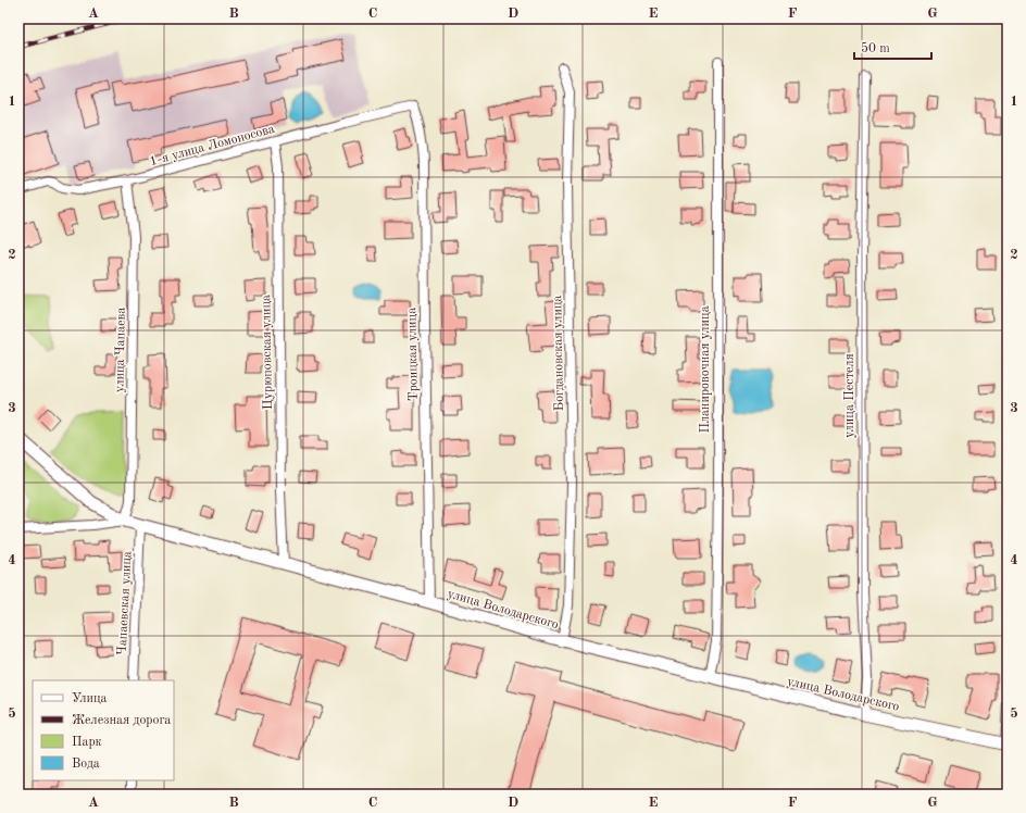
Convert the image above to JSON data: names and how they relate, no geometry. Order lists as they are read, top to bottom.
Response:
{
  "streets": {
    "main road": ["улица Володарского"],
    "street": [
      "1-я улица Ломоносова",
      "улица Чапаева",
      "Цурюповская улица",
      "Богдановская улица",
      "Троицкая улица",
      "Планировочная улица",
      "улица Пестеля",
      "Чапаевская улица"
    ]
  },
  "crossings": [
    ["1-я улица Ломоносова", "улица Чапаева"],
    ["1-я улица Ломоносова", "Цурюповская улица"],
    ["1-я улица Ломоносова", "Троицкая улица"],
    ["улица Чапаева", "улица Володарского"],
    ["Цурюповская улица", "улица Володарского"],
    ["Богдановская улица", "улица Володарского"],
    ["Троицкая улица", "улица Володарского"],
    ["Планировочная улица", "улица Володарского"],
    ["улица Пестеля", "улица Володарского"],
    ["Чапаевская улица", "улица Володарского"]
  ],
  "legend": [
    "Улица",
    "Железная дорога",
    "Парк",
    "Вода"
  ],
  "scale_bar": "50 m",
  "grid": {
    "columns": [
      "A",
      "B",
      "C",
      "D",
      "E",
      "F",
      "G"
    ],
    "rows": [
      "1",
      "2",
      "3",
      "4",
      "5"
    ]
  }
}
